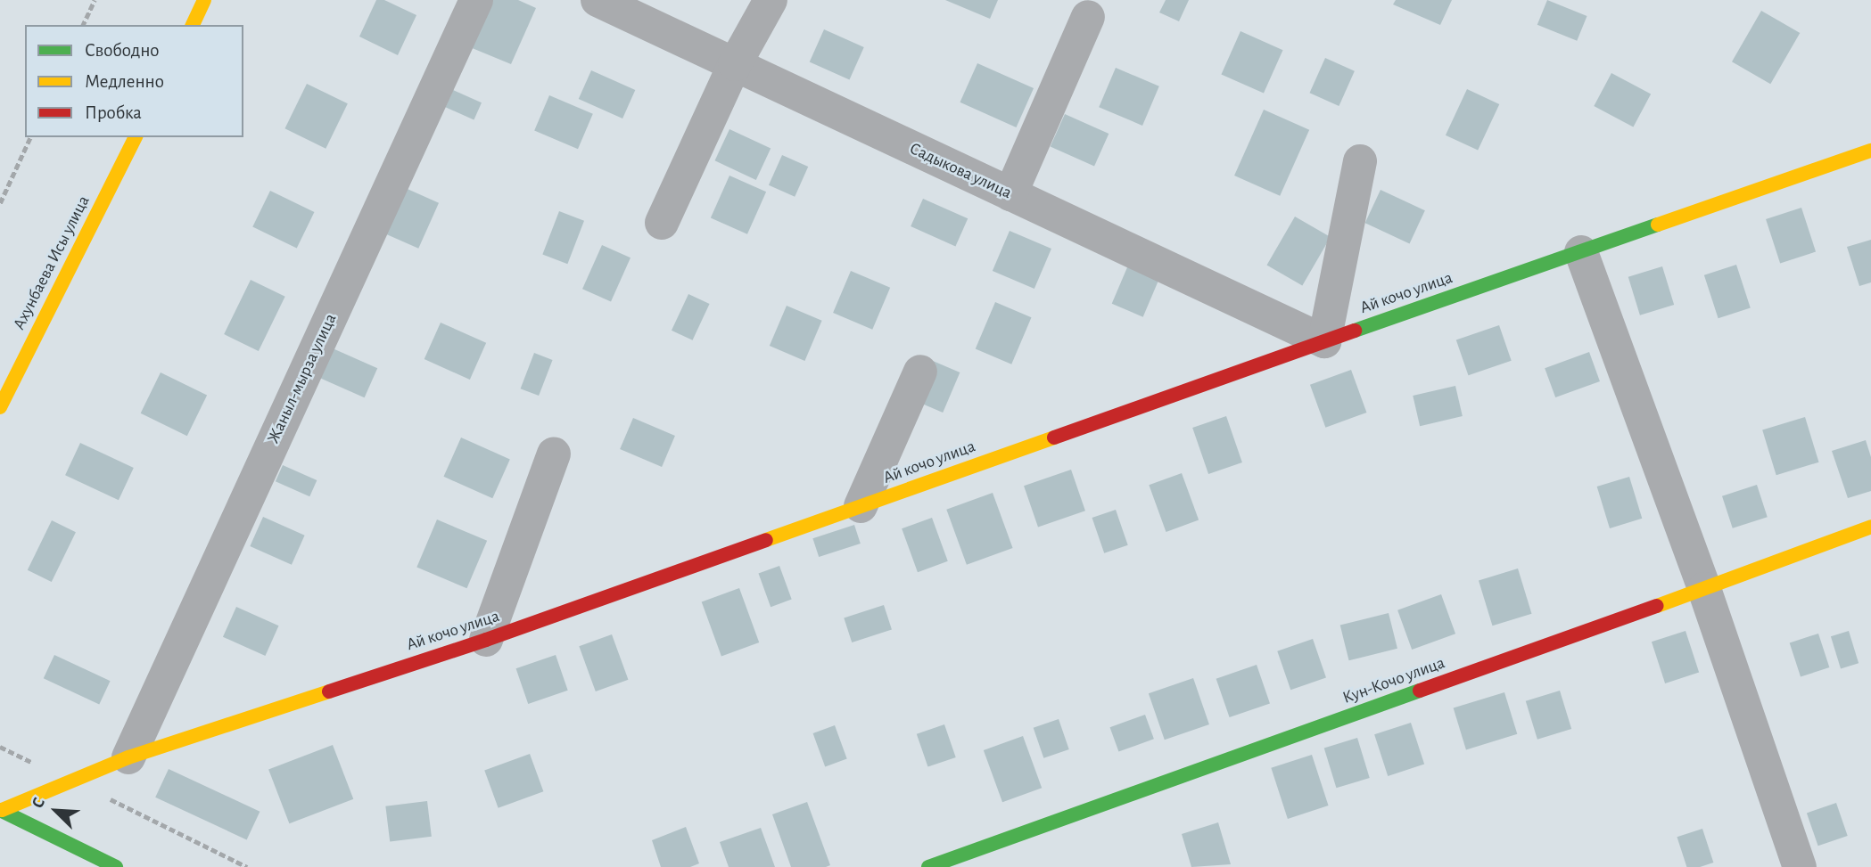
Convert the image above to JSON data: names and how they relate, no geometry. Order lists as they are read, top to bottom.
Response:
{
  "streets": {
    "street": [
      "Садыкова улица",
      "Ахунбаева Исы улица",
      "Ай кочо улица",
      "Жаныл-мырза улица",
      "Кун-Кочо улица"
    ]
  },
  "crossings": [
    ["Садыкова улица", "Ай кочо улица"],
    ["Ай кочо улица", "Жаныл-мырза улица"]
  ],
  "legend": ["Свободно", "Медленно", "Пробка"],
  "north": "top left"
}
